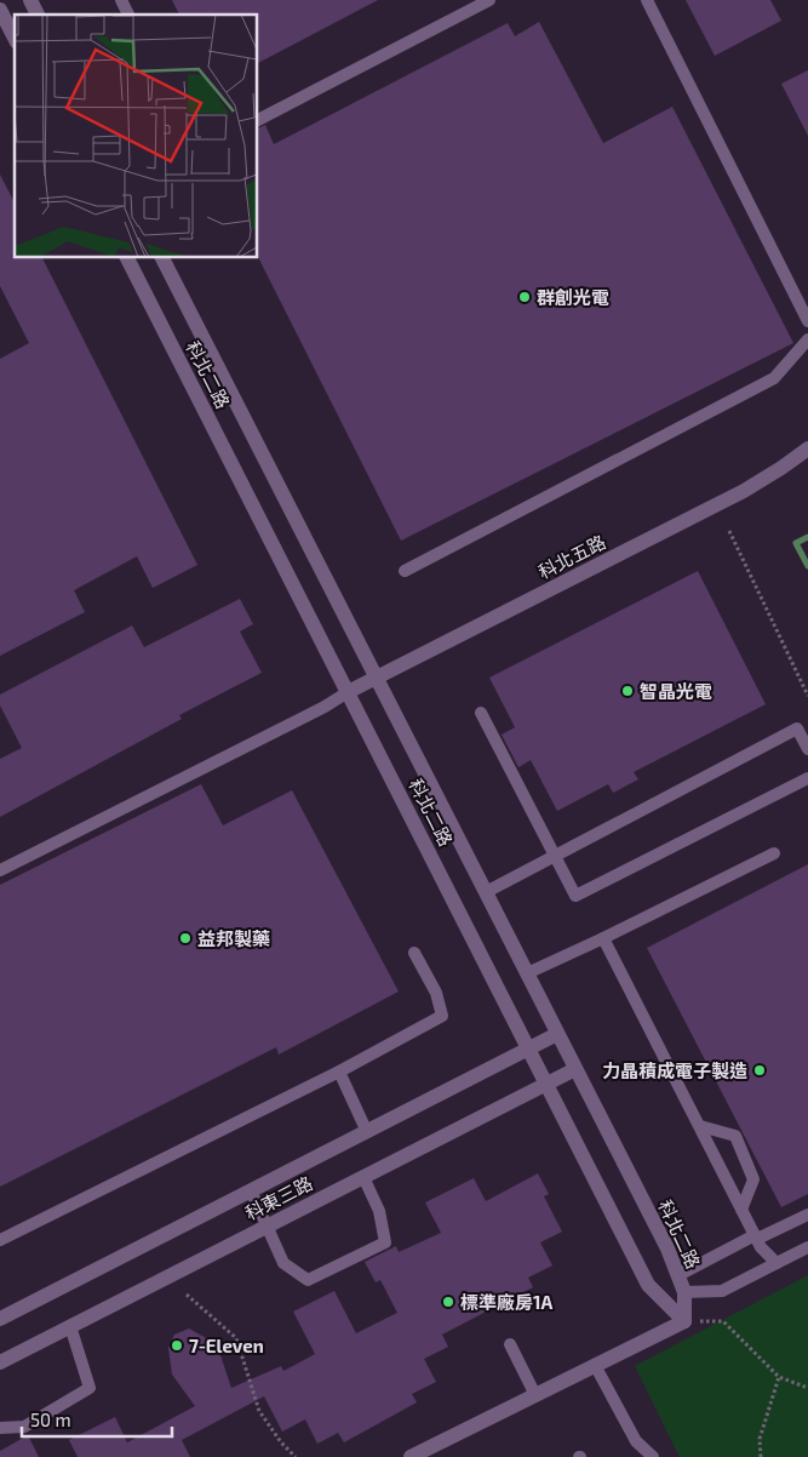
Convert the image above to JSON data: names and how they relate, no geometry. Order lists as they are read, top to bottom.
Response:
{
  "streets": {
    "street": ["科北二路", "科北五路", "科東三路"]
  },
  "crossings": [
    ["科北二路", "科北五路"],
    ["科北二路", "科東三路"]
  ],
  "places": [
    "群創光電",
    "智晶光電",
    "益邦製藥",
    "力晶積成電子製造",
    "標準廠房1A",
    "7-Eleven"
  ],
  "scale_bar": "50 m"
}
